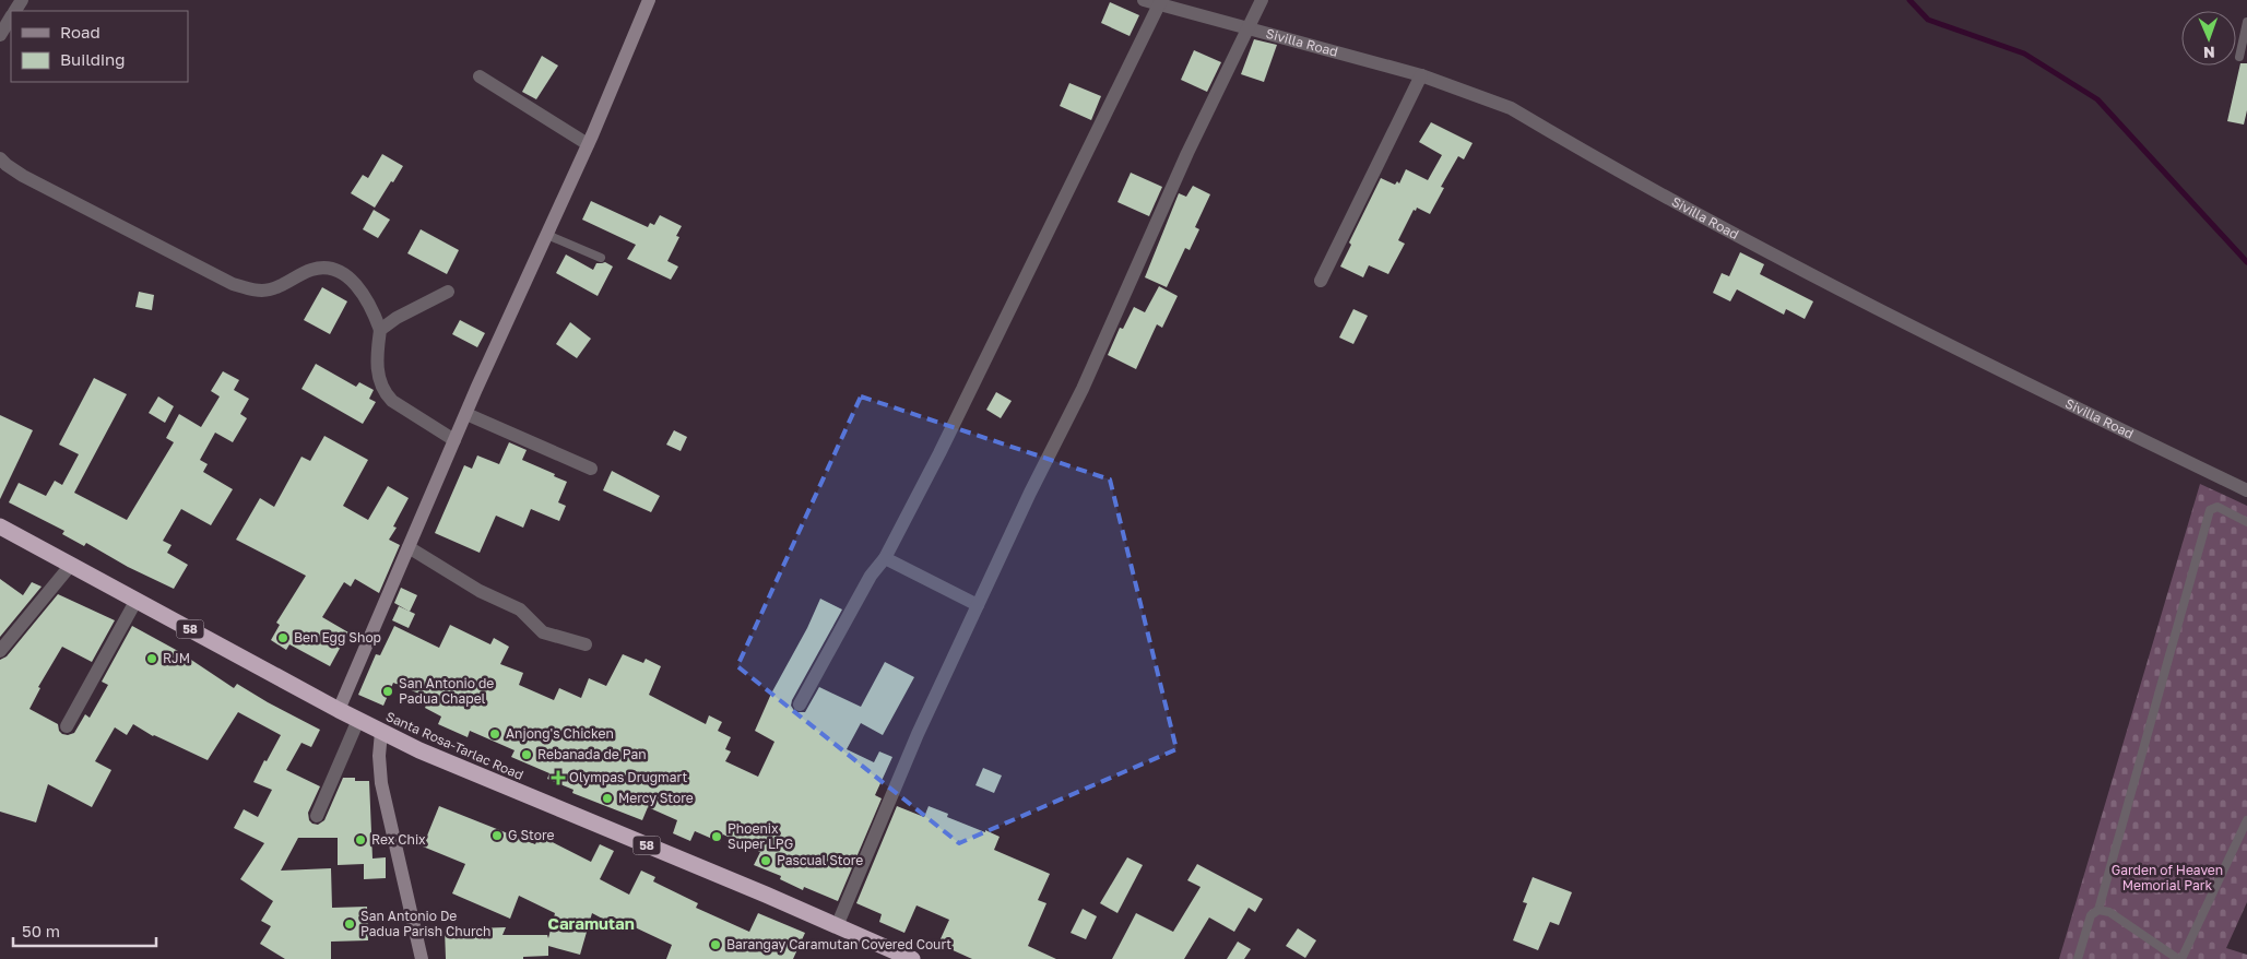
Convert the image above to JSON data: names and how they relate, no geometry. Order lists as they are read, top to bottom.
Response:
{
  "streets": {
    "highway": ["58", "Santa Rosa-Tarlac Road"],
    "street": ["Sivilla Road"]
  },
  "districts": ["Caramutan"],
  "parks": ["Garden of Heaven Memorial Park"],
  "places": {
    "other": [
      "Ben Egg Shop",
      "RJM",
      "San Antonio de Padua Chapel",
      "Anjong's Chicken",
      "Rebanada de Pan",
      "Mercy Store",
      "G Store",
      "Phoenix Super LPG",
      "Rex Chix",
      "Pascual Store",
      "San Antonio De Padua Parish Church",
      "Barangay Caramutan Covered Court"
    ],
    "health": ["Olympas Drugmart"]
  },
  "legend": ["Road", "Building"],
  "scale_bar": "50 m",
  "north": "bottom"
}
